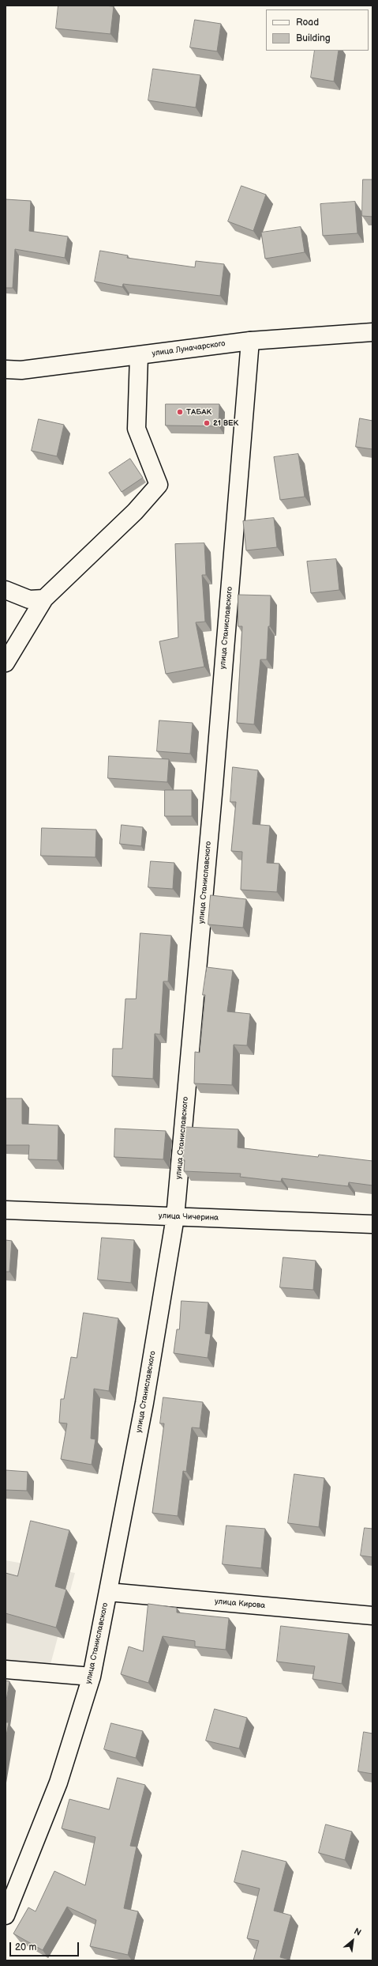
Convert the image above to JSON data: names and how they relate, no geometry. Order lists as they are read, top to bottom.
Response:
{
  "streets": {
    "street": [
      "улица Луначарского",
      "улица Станиславского",
      "улица Чичерина",
      "улица Кирова"
    ]
  },
  "crossings": [
    ["улица Луначарского", "улица Станиславского"],
    ["улица Станиславского", "улица Чичерина"],
    ["улица Станиславского", "улица Кирова"]
  ],
  "places": ["ТАБАК", "21 ВЕК"],
  "legend": ["Road", "Building"],
  "scale_bar": "20 m",
  "north": "top right"
}
